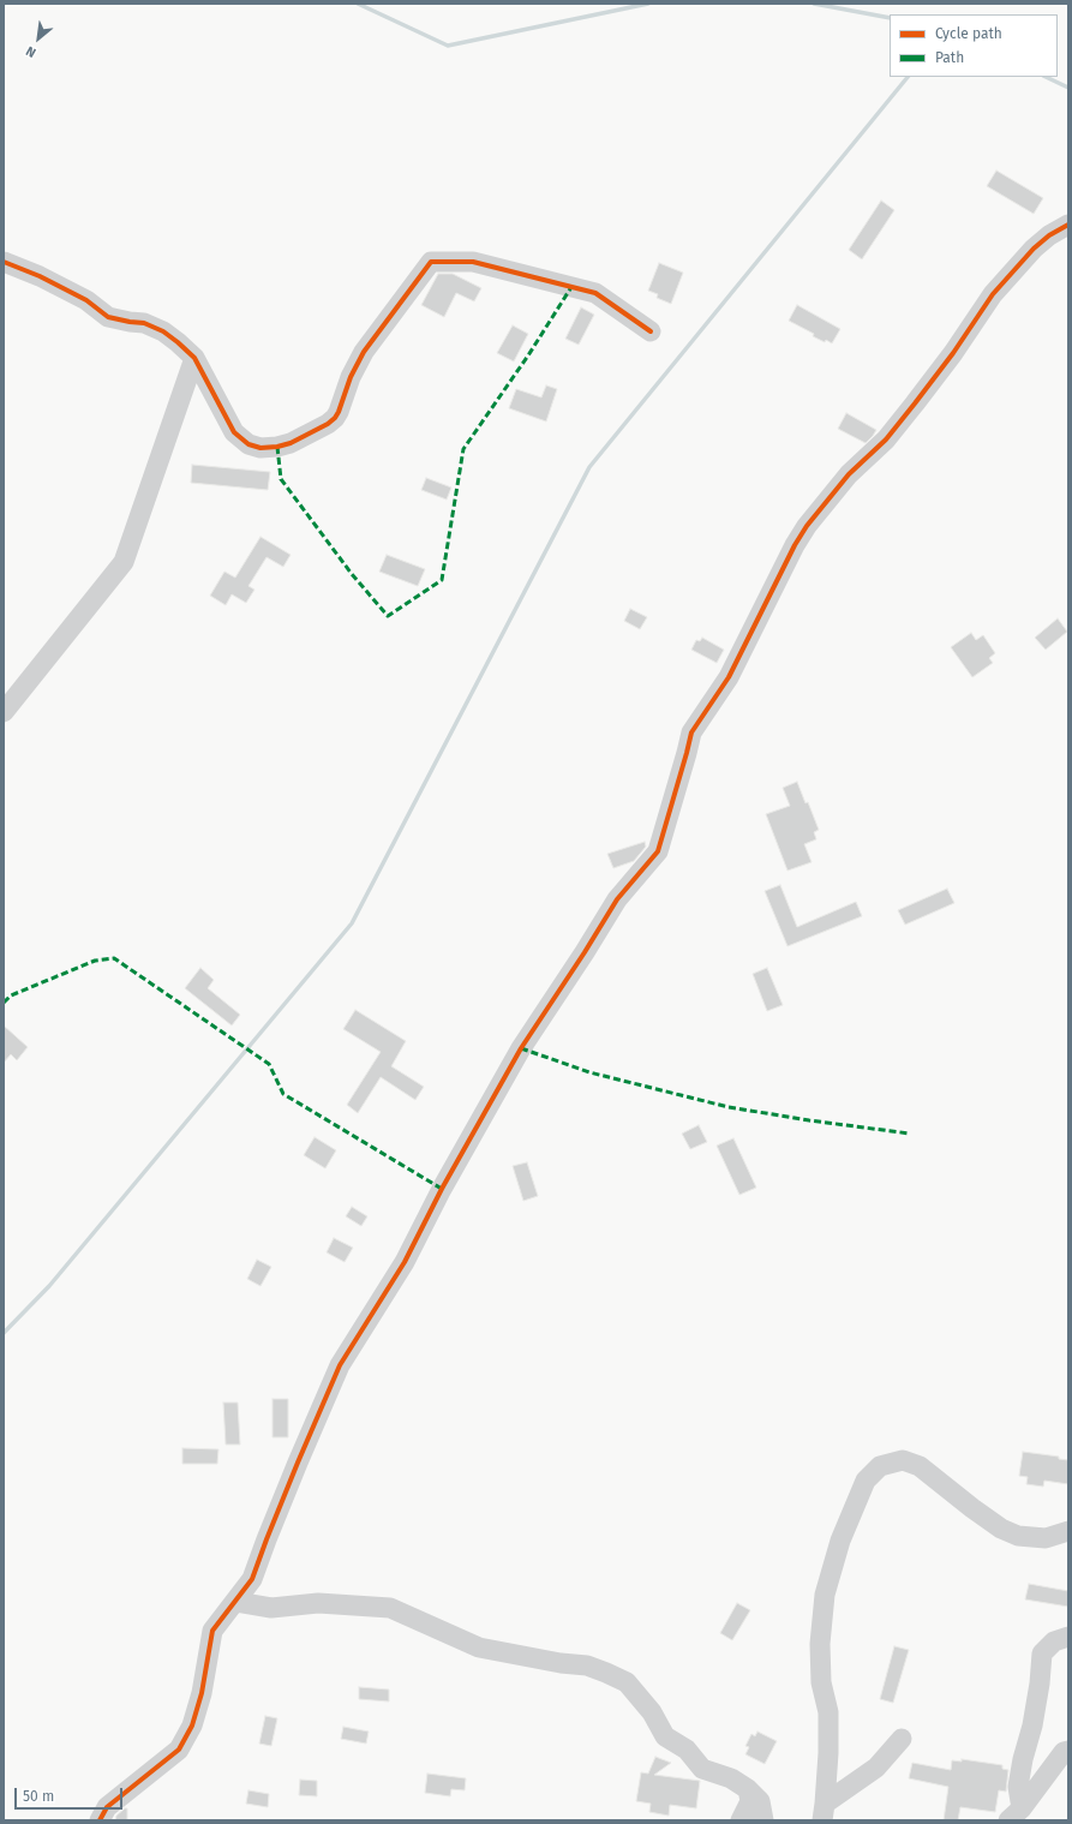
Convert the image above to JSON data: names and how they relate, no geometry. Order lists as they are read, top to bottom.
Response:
{
  "legend": ["Cycle path", "Path"],
  "scale_bar": "50 m",
  "north": "bottom left"
}
